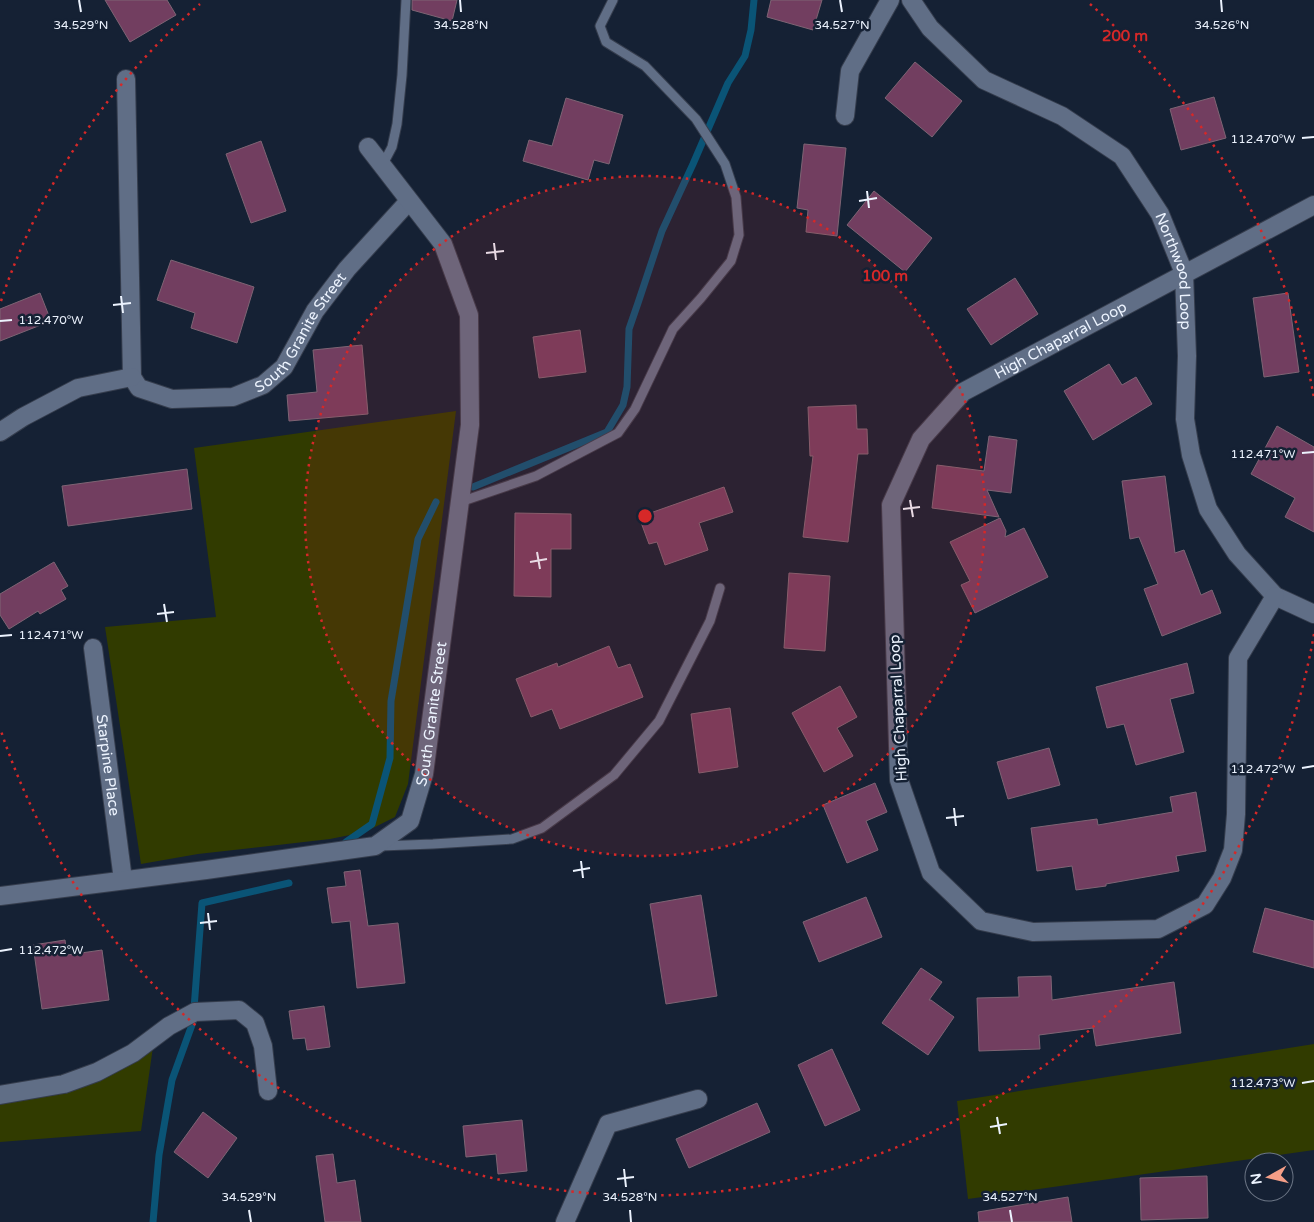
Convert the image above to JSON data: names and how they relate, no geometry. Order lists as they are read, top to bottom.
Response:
{
  "streets": {
    "street": [
      "Northwood Loop",
      "South Granite Street",
      "High Chaparral Loop",
      "Starpine Place"
    ]
  },
  "crossings": [
    ["Northwood Loop", "High Chaparral Loop"],
    ["South Granite Street", "Starpine Place"]
  ],
  "north": "left",
  "coordinates": [
    "34.529°N",
    "34.528°N",
    "34.527°N",
    "34.526°N",
    "112.470°W",
    "112.471°W",
    "112.472°W",
    "112.473°W"
  ],
  "rings": ["200 m", "100 m"]
}
